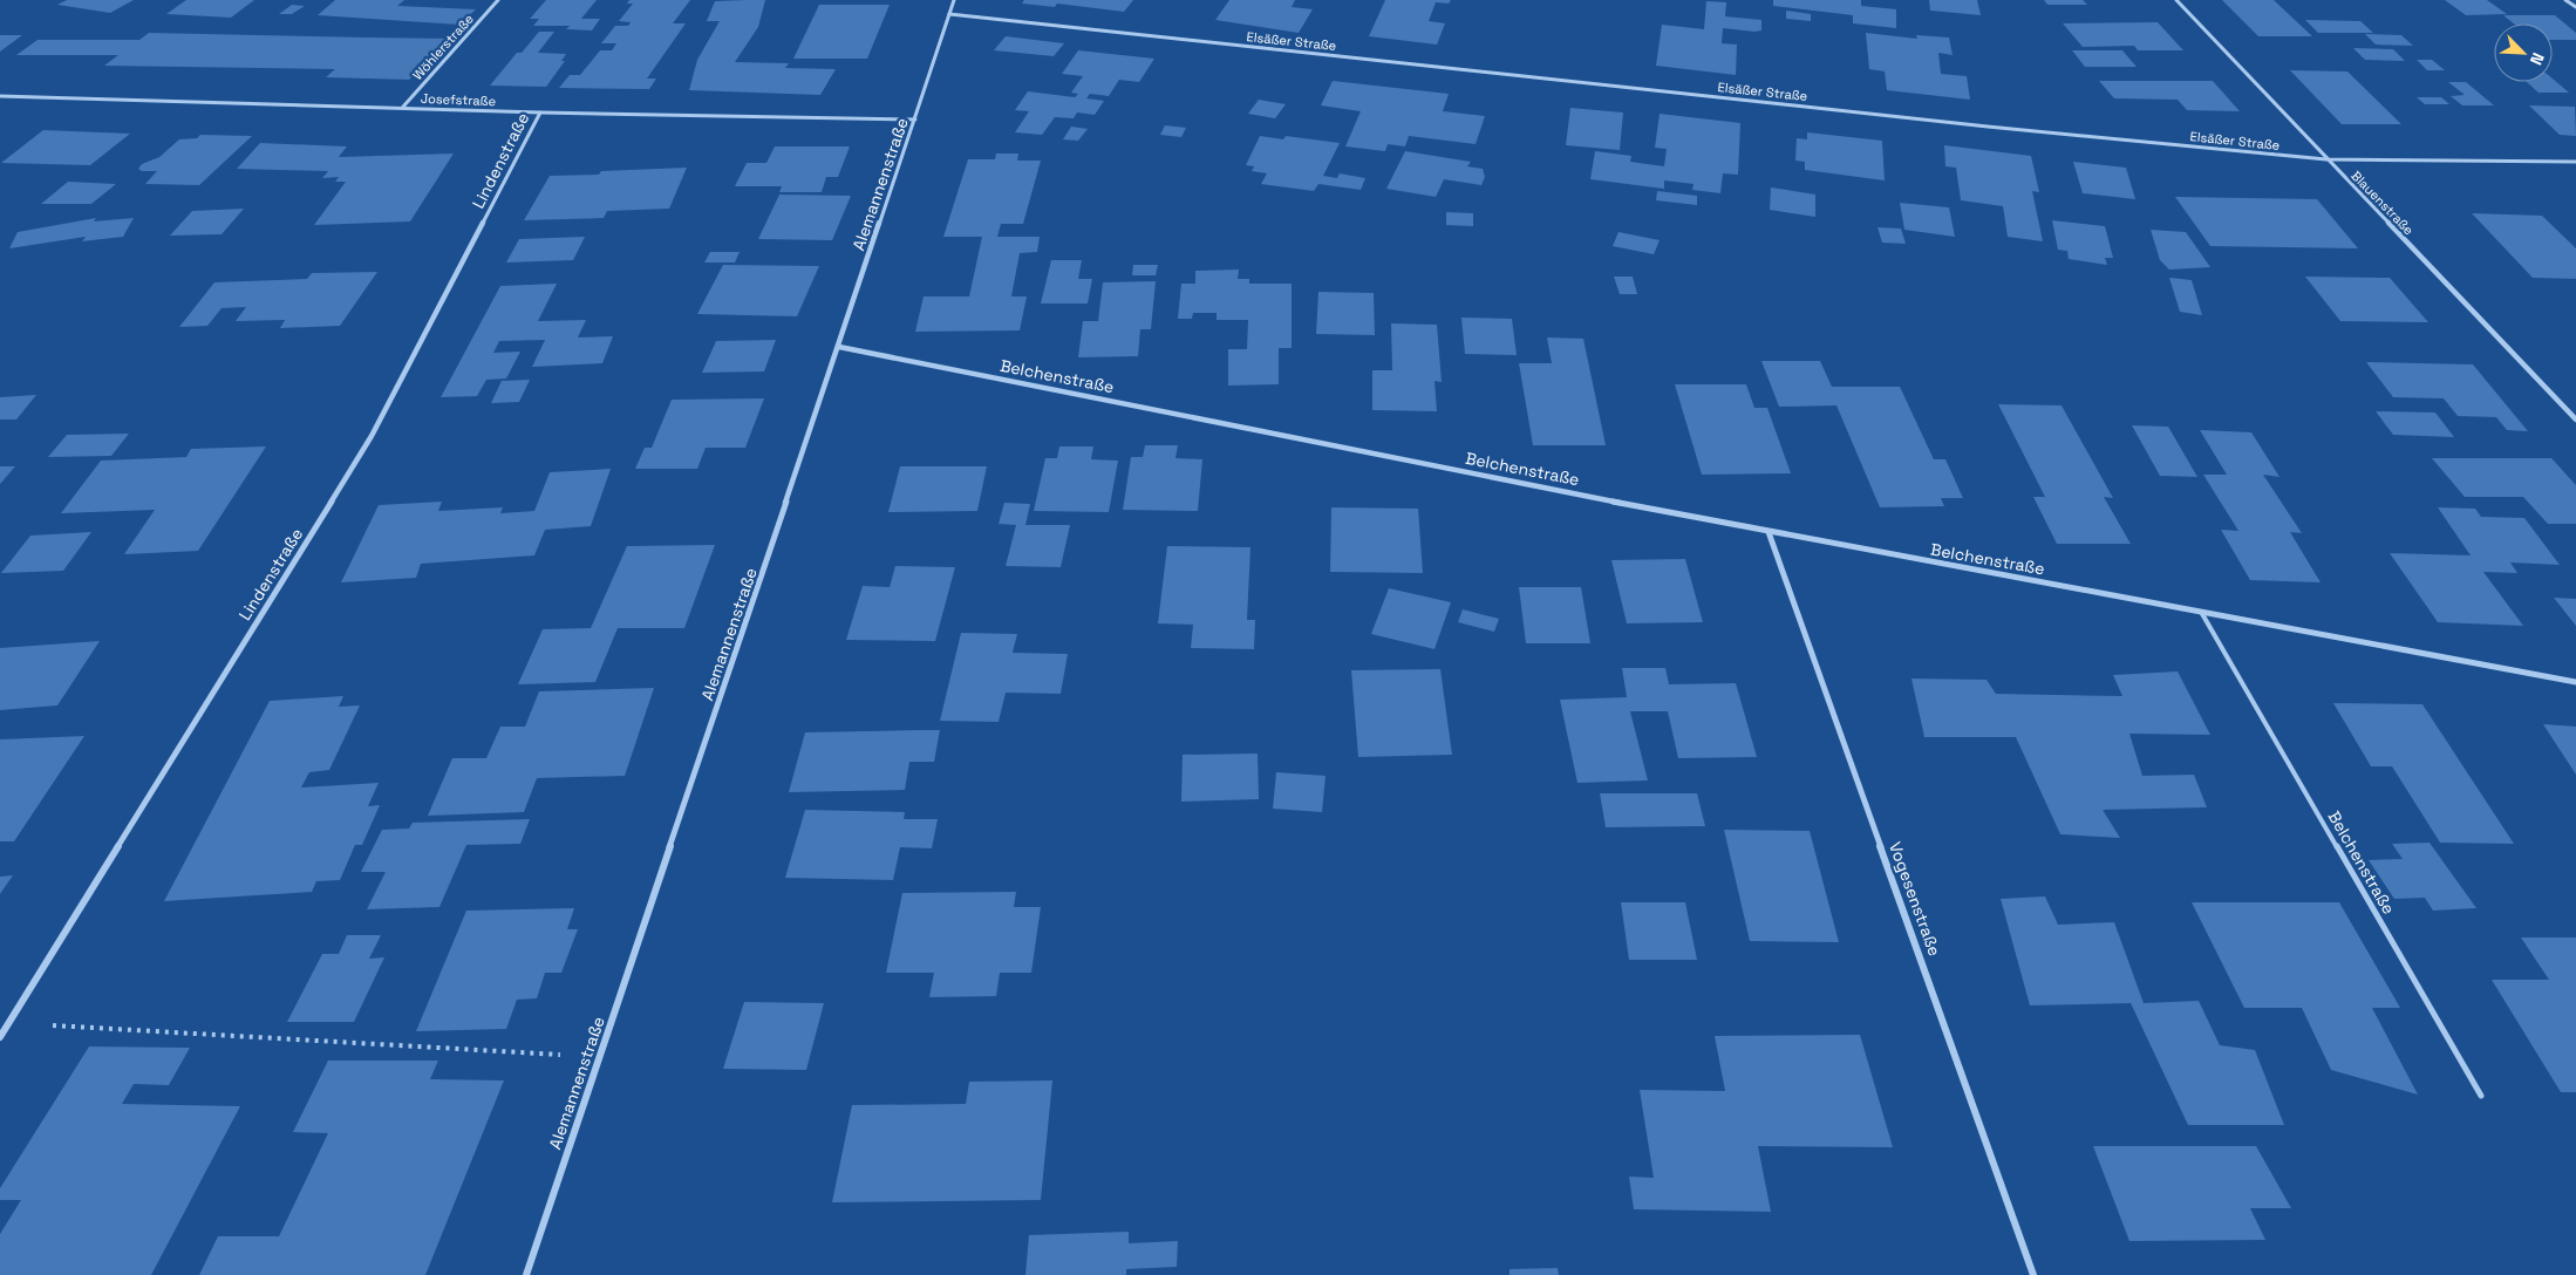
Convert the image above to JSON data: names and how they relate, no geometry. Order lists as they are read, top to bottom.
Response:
{
  "streets": {
    "street": [
      "Elsäßer Straße",
      "Wöhlerstraße",
      "Josefstraße",
      "Lindenstraße",
      "Alemannenstraße",
      "Blauenstraße",
      "Belchenstraße",
      "Vogesenstraße"
    ]
  },
  "crossings": [
    ["Elsäßer Straße", "Alemannenstraße"],
    ["Elsäßer Straße", "Blauenstraße"],
    ["Wöhlerstraße", "Josefstraße"],
    ["Josefstraße", "Lindenstraße"],
    ["Josefstraße", "Alemannenstraße"],
    ["Alemannenstraße", "Belchenstraße"],
    ["Belchenstraße", "Vogesenstraße"]
  ],
  "north": "bottom right"
}
